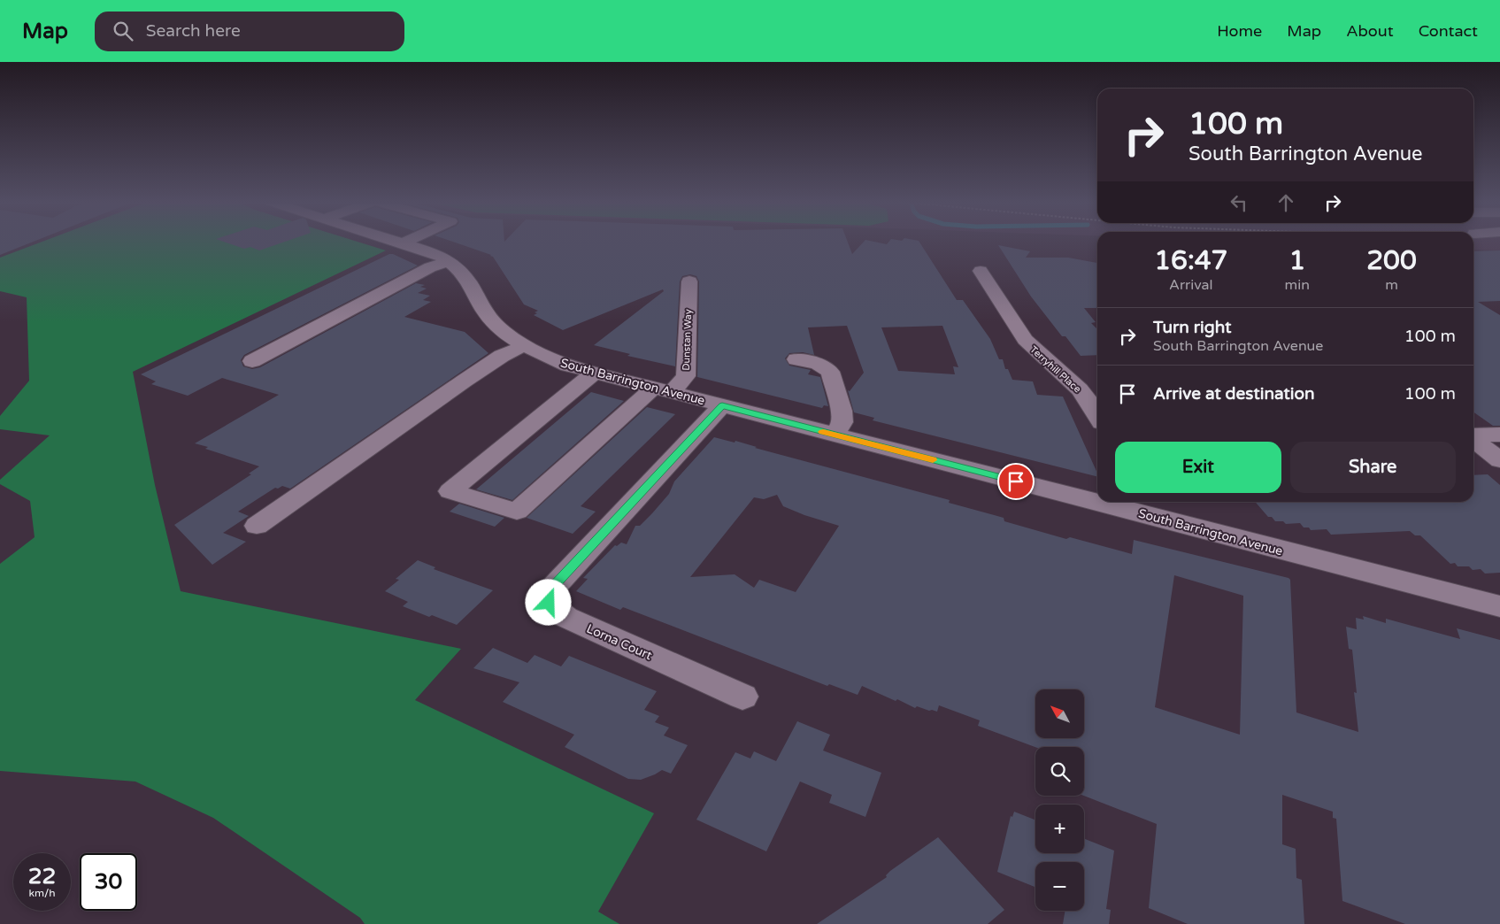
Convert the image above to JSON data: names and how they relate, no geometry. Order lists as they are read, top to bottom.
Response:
{
  "streets": {
    "street": [
      "Dunstan Way",
      "Terryhill Place",
      "South Barrington Avenue",
      "Lorna Court"
    ]
  },
  "crossings": [
    ["Dunstan Way", "South Barrington Avenue"],
    ["South Barrington Avenue", "Lorna Court"]
  ],
  "north": "top left",
  "page": {
    "header": "Map",
    "search": "Search here",
    "nav": [
      "Home",
      "Map",
      "About",
      "Contact"
    ],
    "turn": ["100 m", "South Barrington Avenue"],
    "eta": [
      "16:47",
      "Arrival",
      "1",
      "min",
      "200",
      "m"
    ],
    "list": [
      {
        "name": "Turn right",
        "note": "South Barrington Avenue",
        "value": "100 m"
      },
      {
        "name": "Arrive at destination",
        "value": "100 m"
      }
    ],
    "buttons": ["Exit", "Share"],
    "map_buttons": ["+", "−"],
    "speed": "22 km/h",
    "limit": "30"
  }
}
